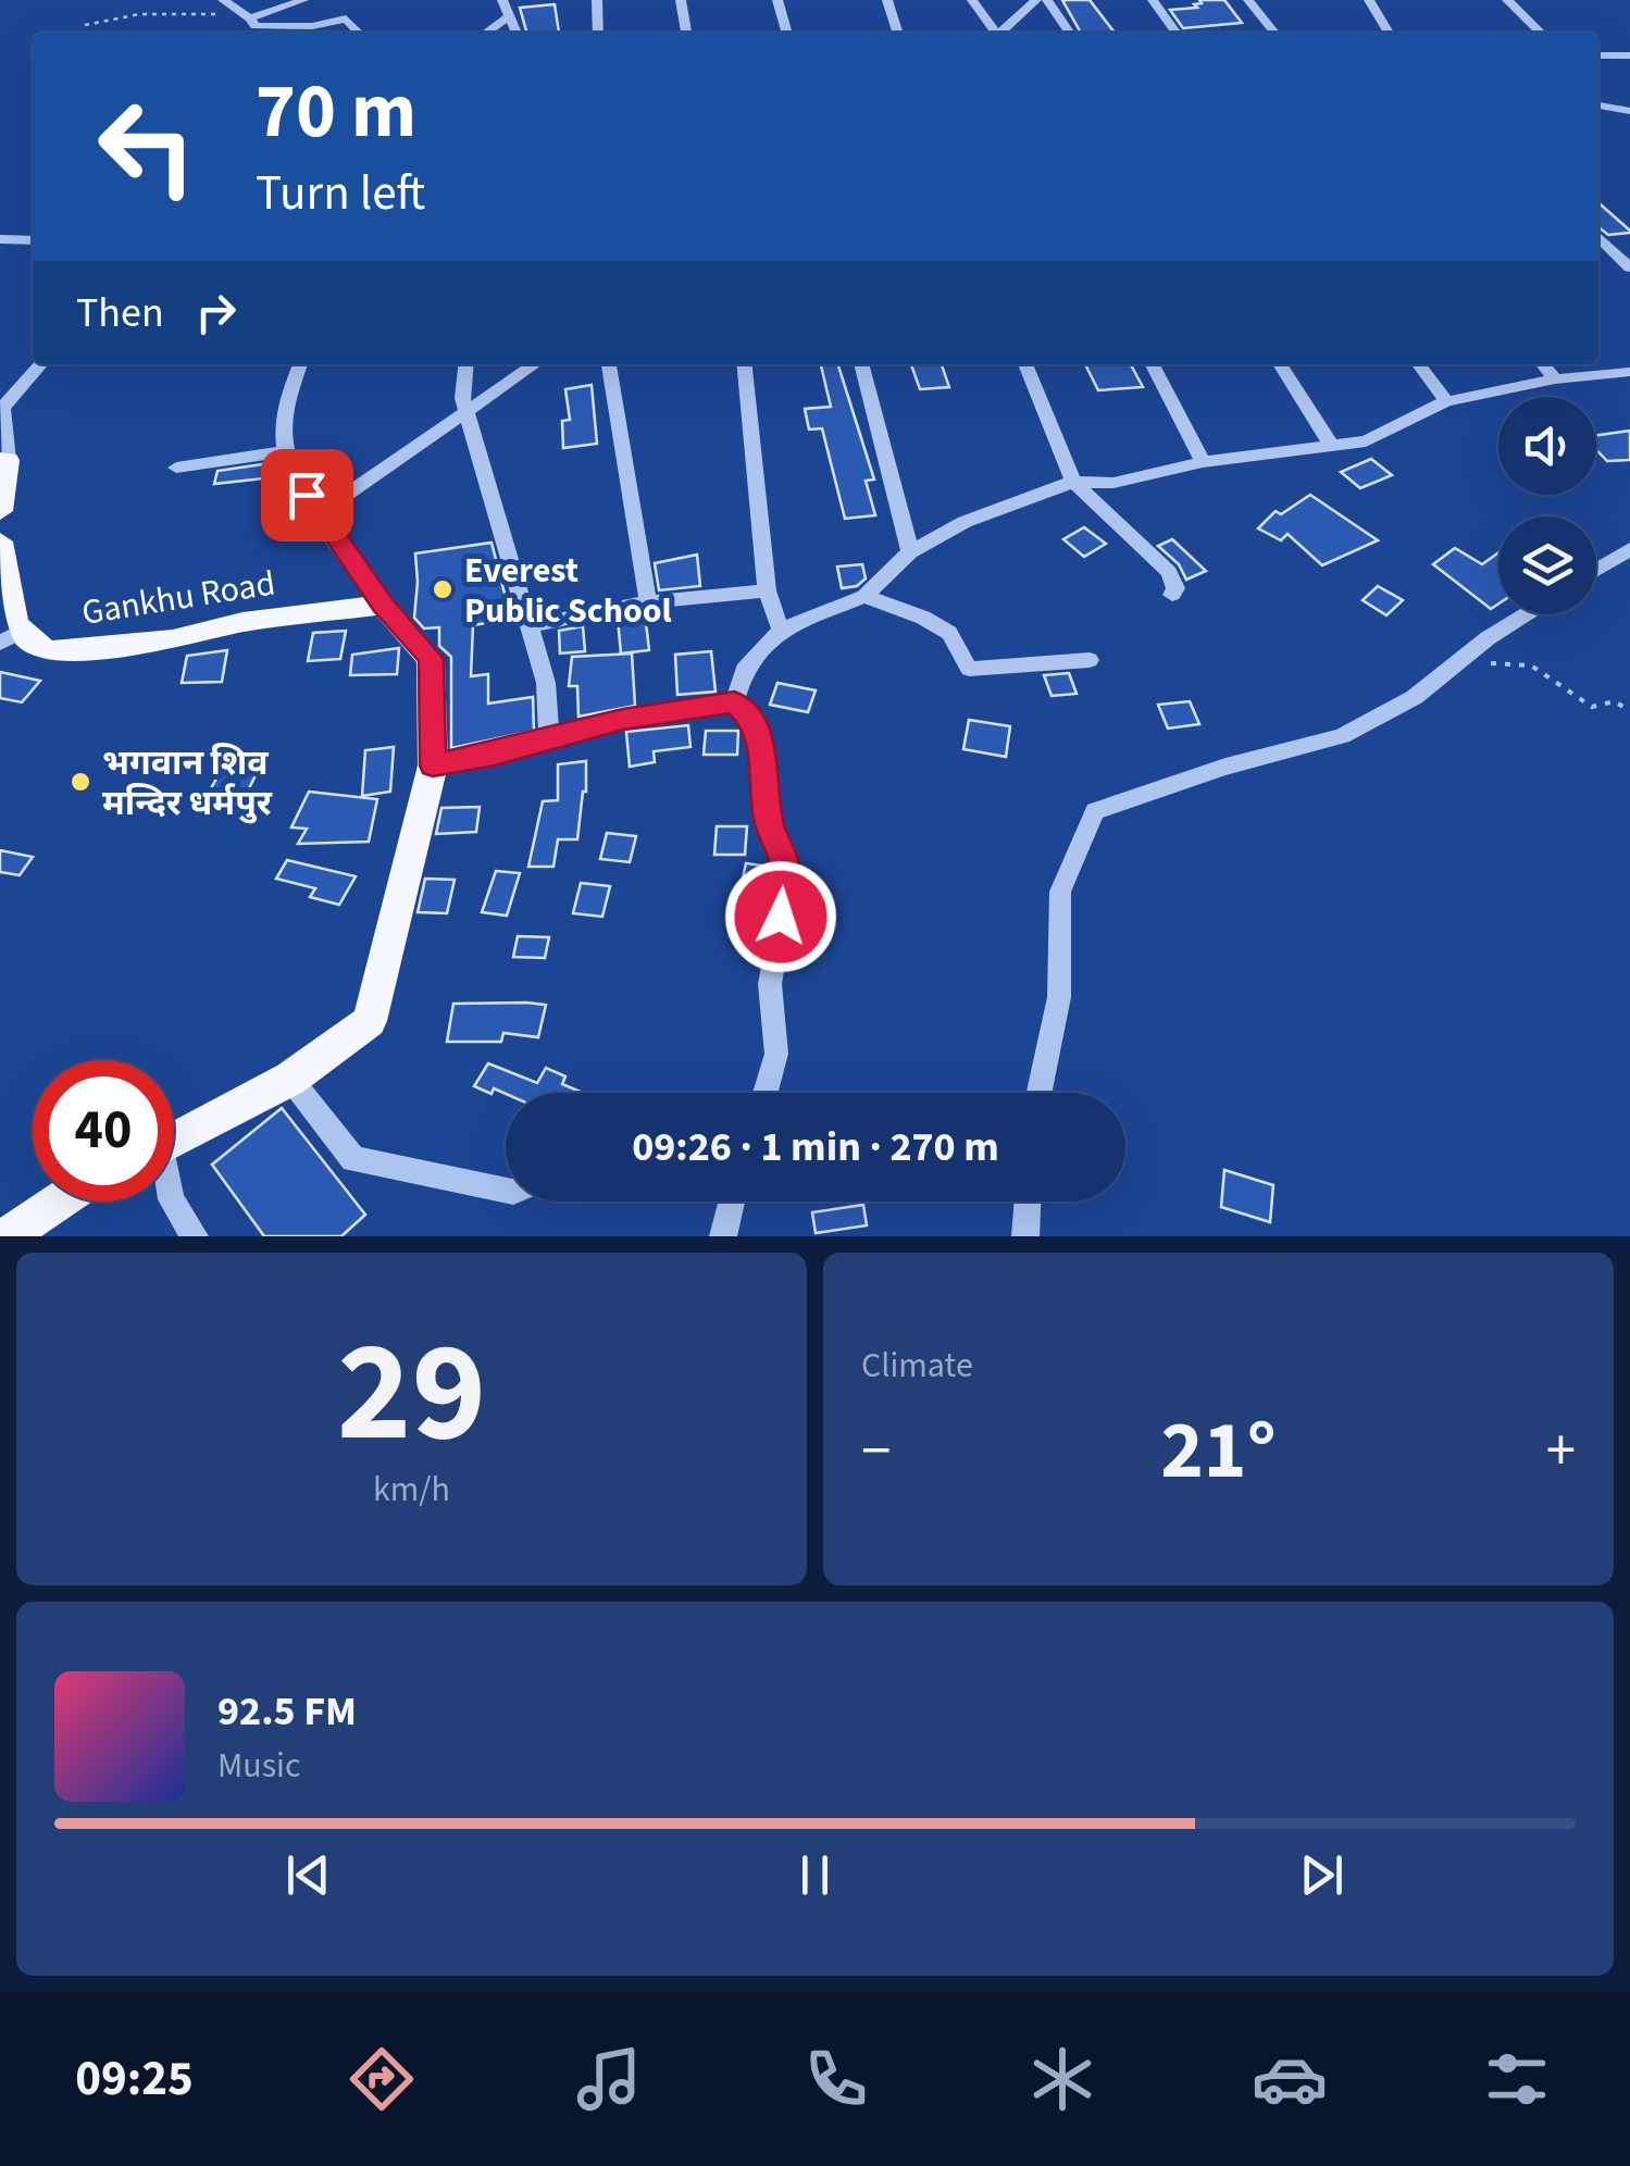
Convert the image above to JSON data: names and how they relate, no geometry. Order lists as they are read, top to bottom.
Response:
{
  "streets": {
    "main road": ["Gankhu Road"]
  },
  "places": ["Everest Public School", "भगवान शिव मन्दिर धर्मपुर"],
  "page": {
    "turn": ["70 m", "Turn left"],
    "then": "Then",
    "limit": "40",
    "trip": "09:26 · 1 min · 270 m",
    "tile": [
      ["29", "km/h"],
      "Climate"
    ],
    "heat": ["−", "21°", "+"],
    "song": ["92.5 FM", "Music"],
    "tabs": "09:25"
  }
}
